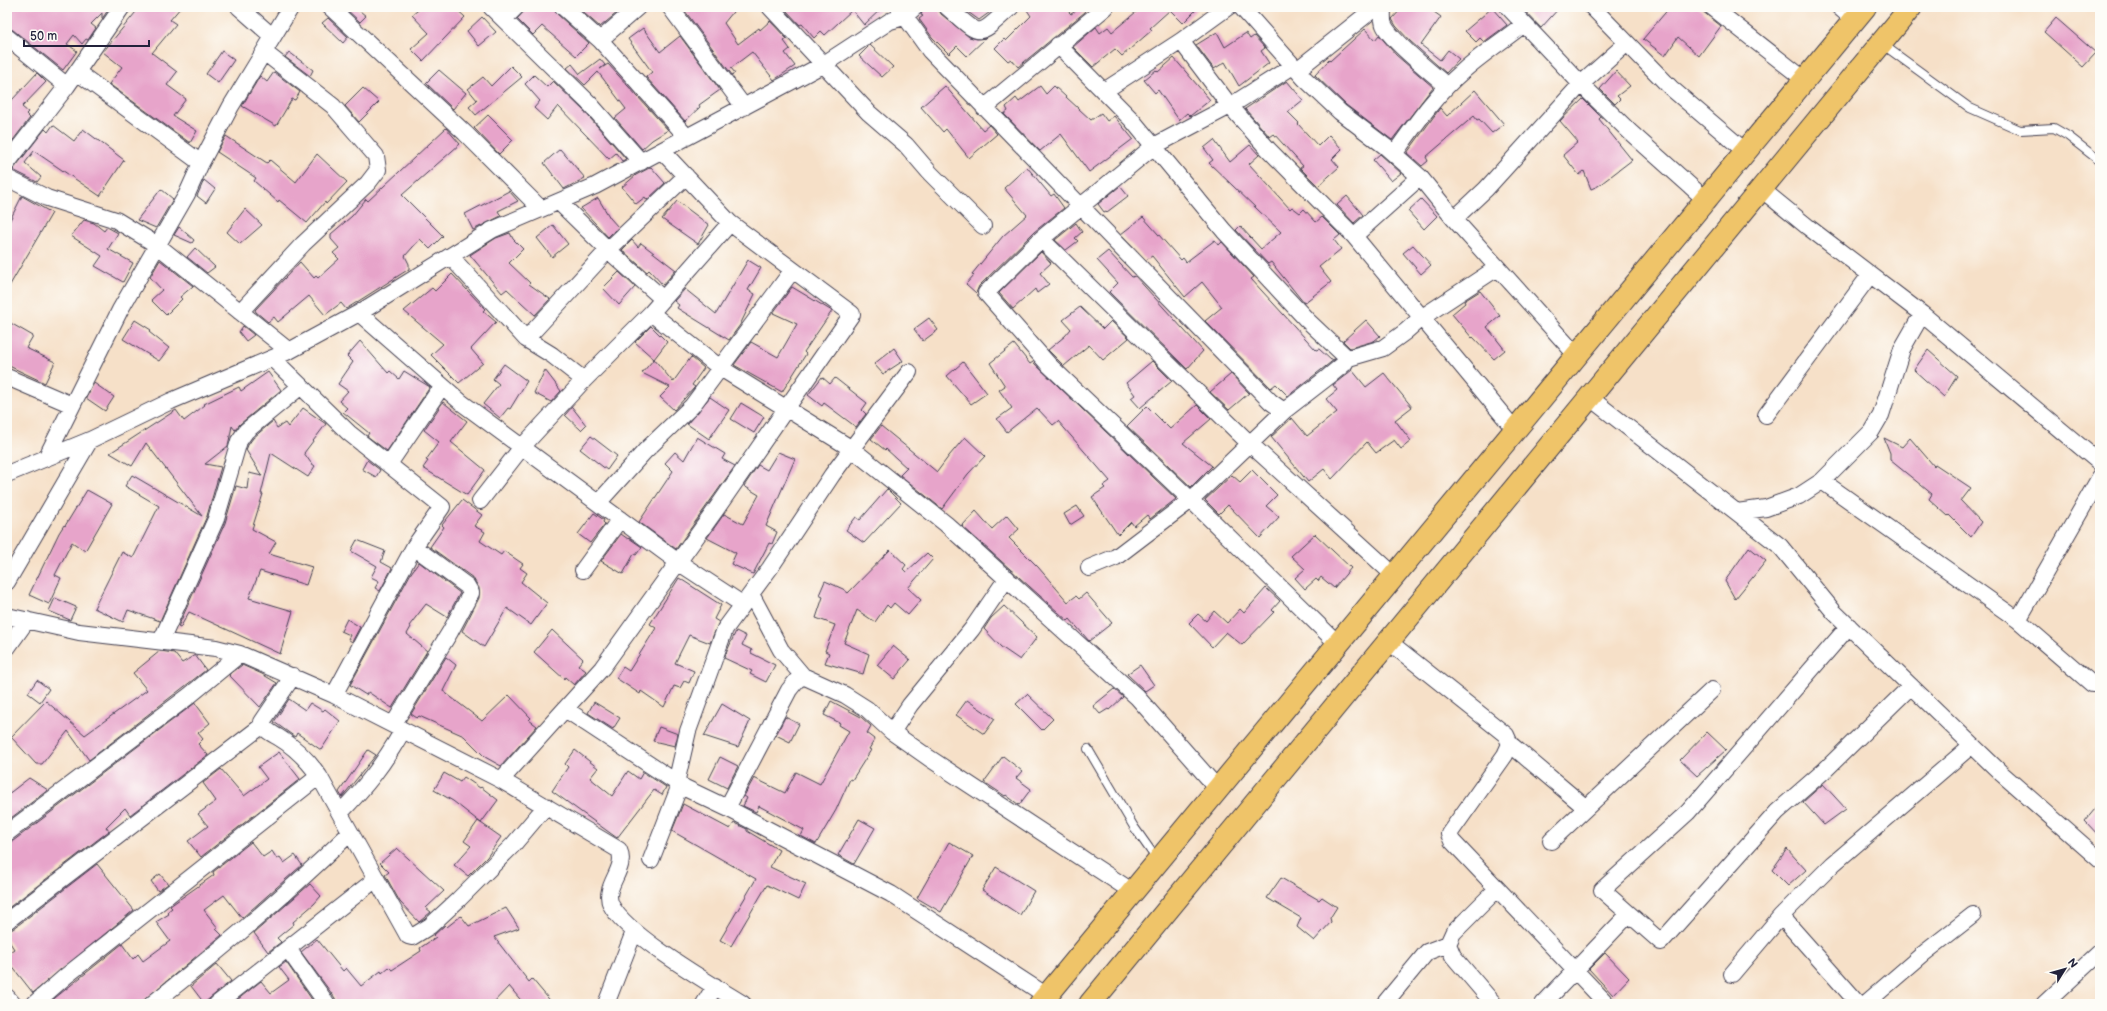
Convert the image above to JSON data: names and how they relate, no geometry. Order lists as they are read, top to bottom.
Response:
{
  "scale_bar": "50 m",
  "north": "top right"
}
